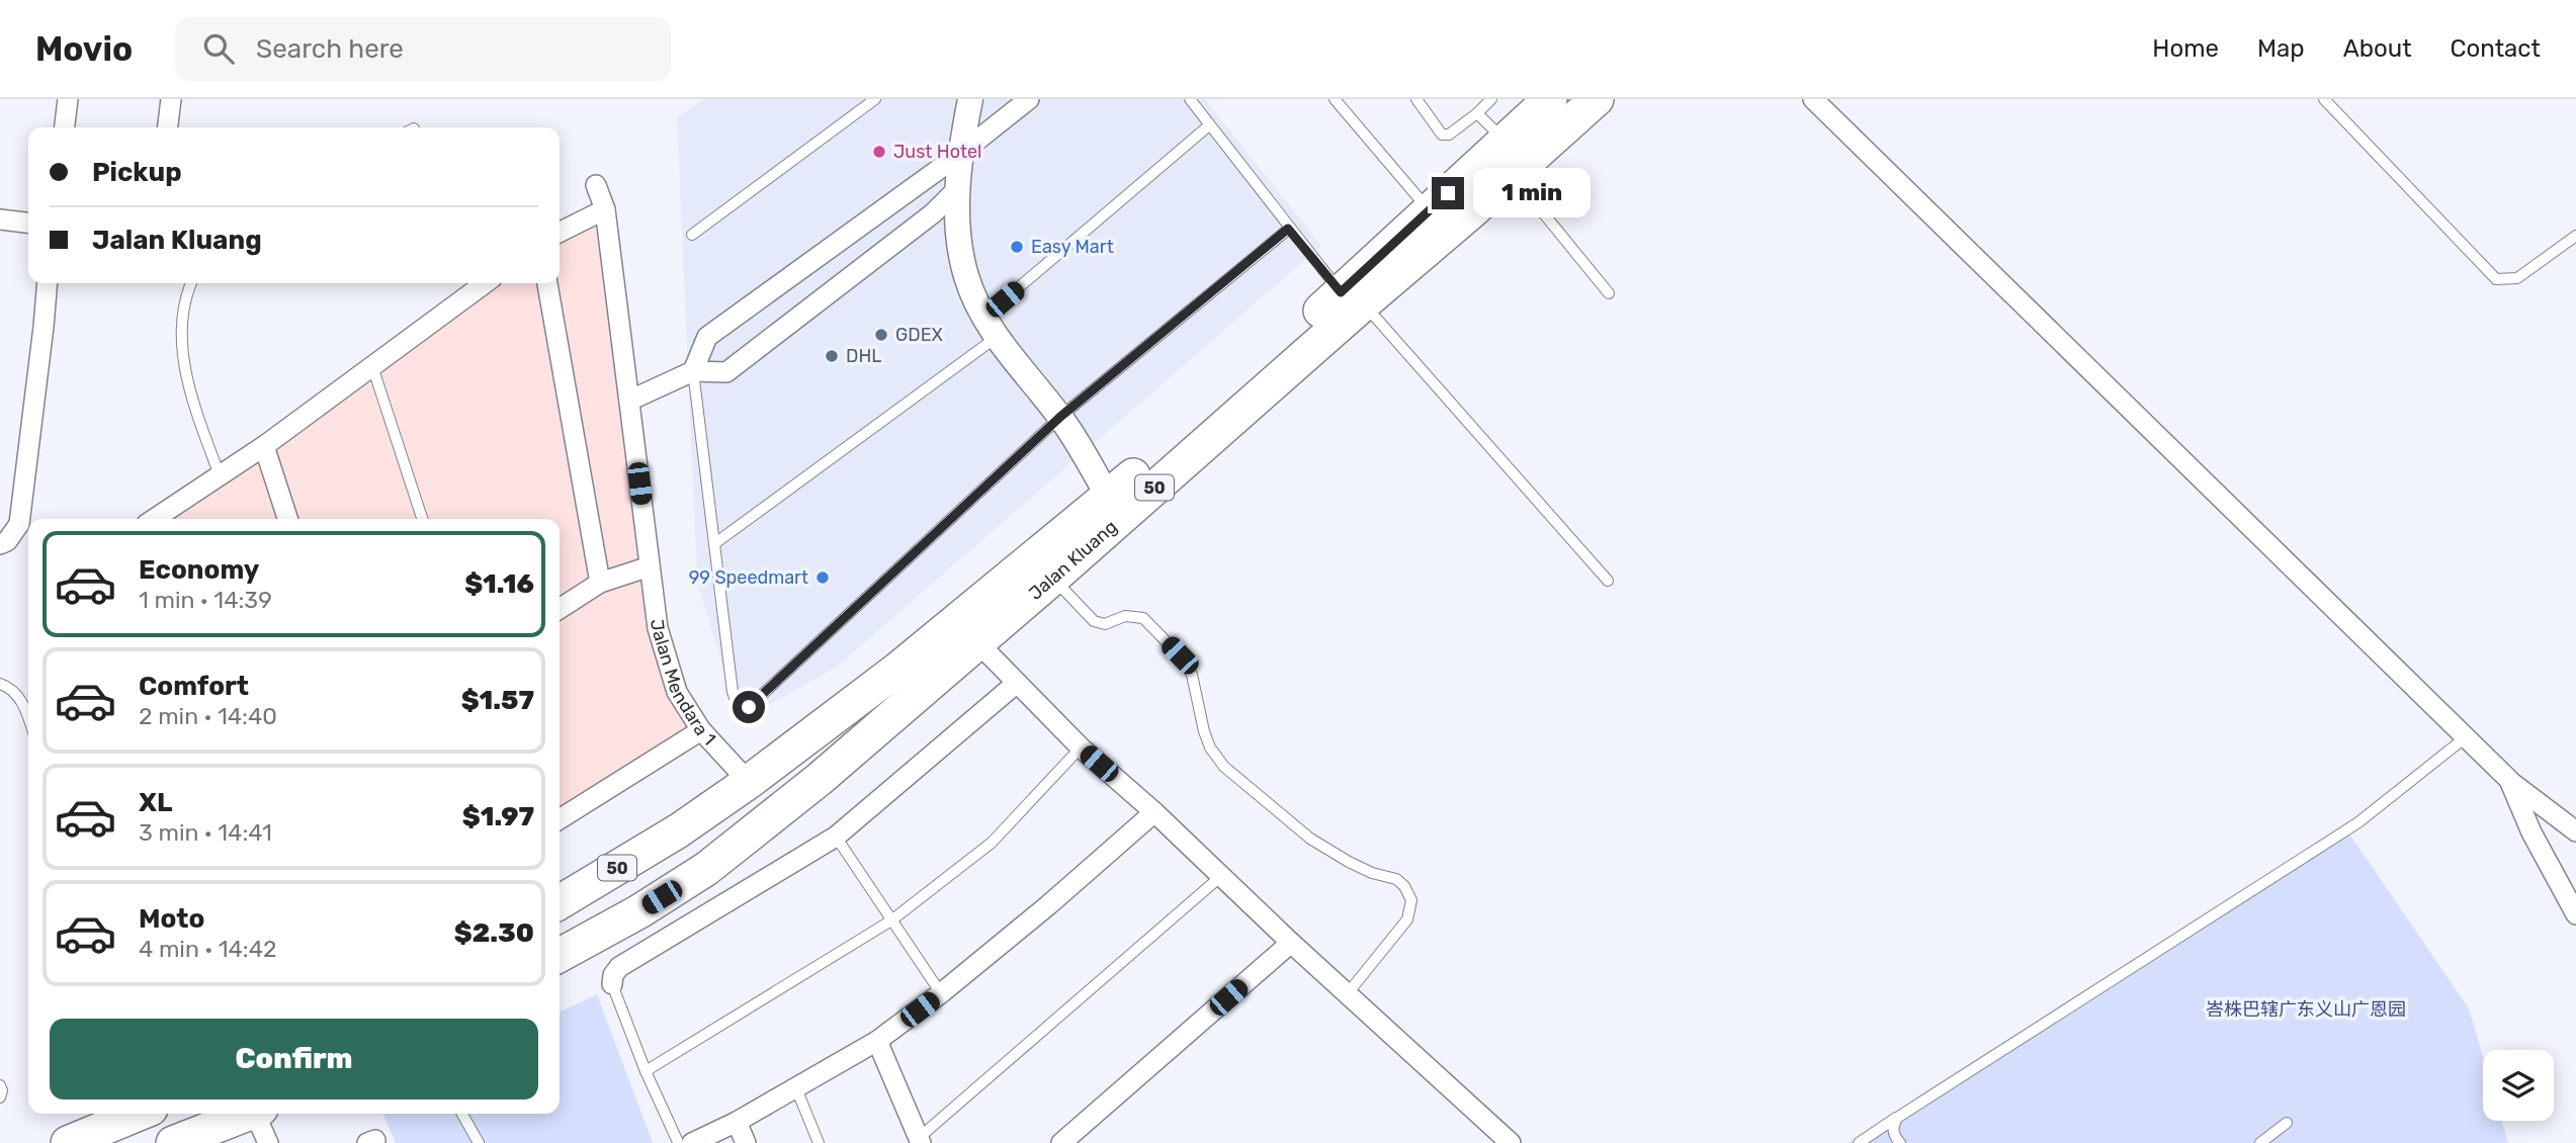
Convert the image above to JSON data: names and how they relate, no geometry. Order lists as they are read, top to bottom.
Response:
{
  "streets": {
    "highway": ["50", "Jalan Kluang"],
    "street": ["Jalan Mendara 1"]
  },
  "crossings": [
    ["Jalan Kluang", "Jalan Mendara 1"]
  ],
  "parks": ["峇株巴辖广东义山广恩园"],
  "places": [
    "Just Hotel",
    "Easy Mart",
    "GDEX",
    "DHL",
    "99 Speedmart"
  ],
  "page": {
    "header": "Movio",
    "search": "Search here",
    "nav": [
      "Home",
      "Map",
      "About",
      "Contact"
    ],
    "banner": ["Pickup", "Jalan Kluang"],
    "bubble": "1 min",
    "list": [
      {
        "name": "Economy",
        "note": "1 min · 14:39",
        "value": "$1.16"
      },
      {
        "name": "Comfort",
        "note": "2 min · 14:40",
        "value": "$1.57"
      },
      {
        "name": "XL",
        "note": "3 min · 14:41",
        "value": "$1.97"
      },
      {
        "name": "Moto",
        "note": "4 min · 14:42",
        "value": "$2.30"
      }
    ],
    "buttons": "Confirm"
  }
}
